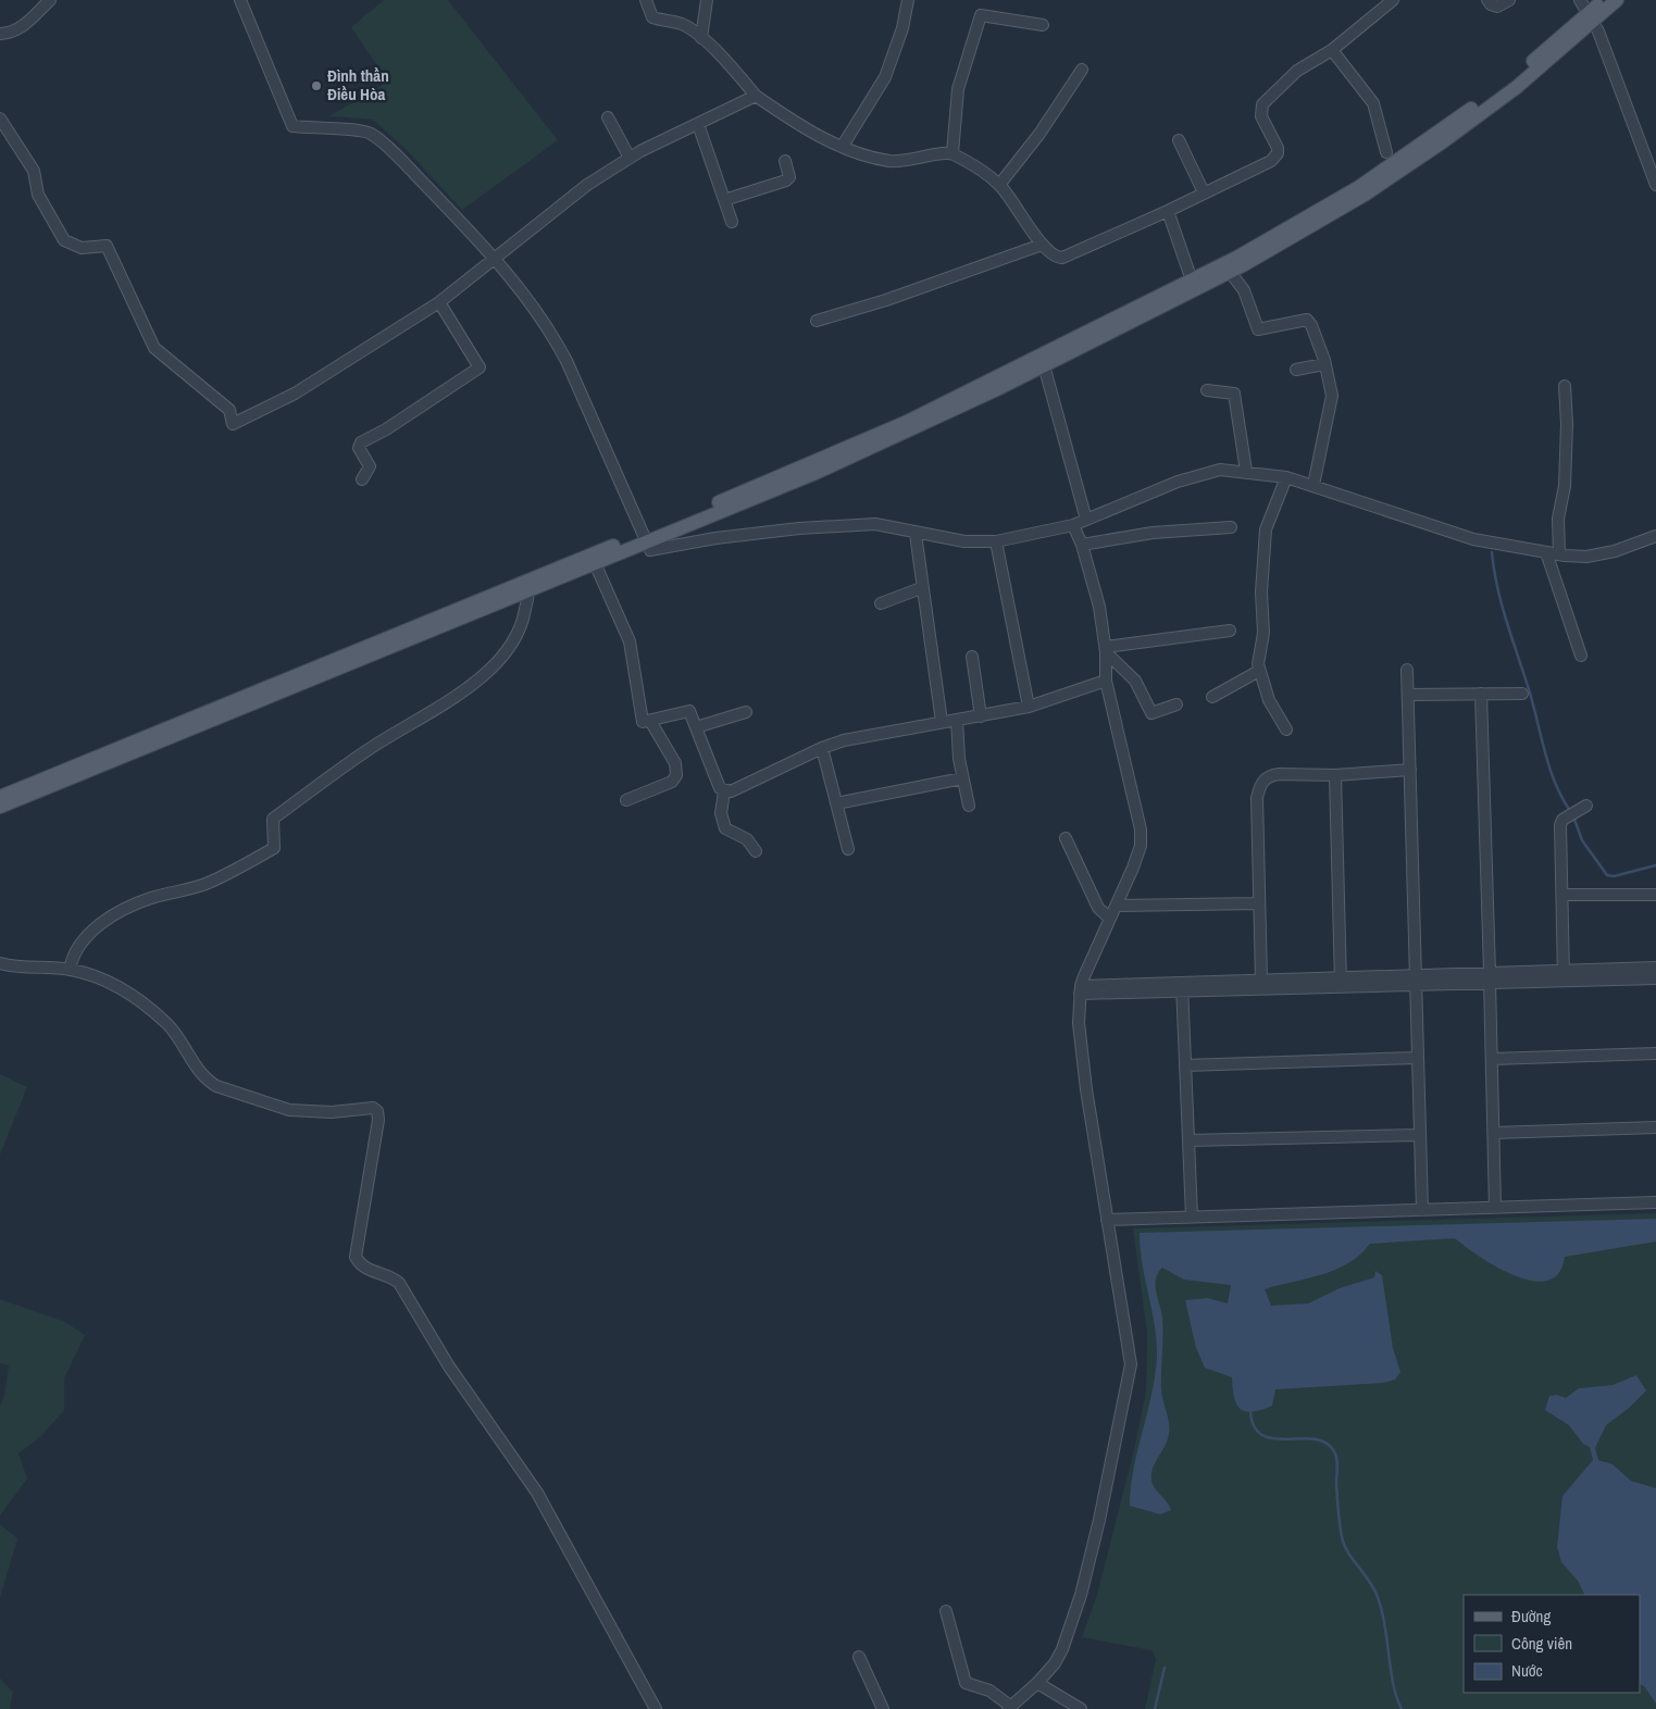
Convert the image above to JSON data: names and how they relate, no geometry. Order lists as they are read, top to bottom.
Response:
{
  "places": ["Đình thần Điều Hòa"],
  "legend": ["Đường", "Công viên", "Nước"]
}
